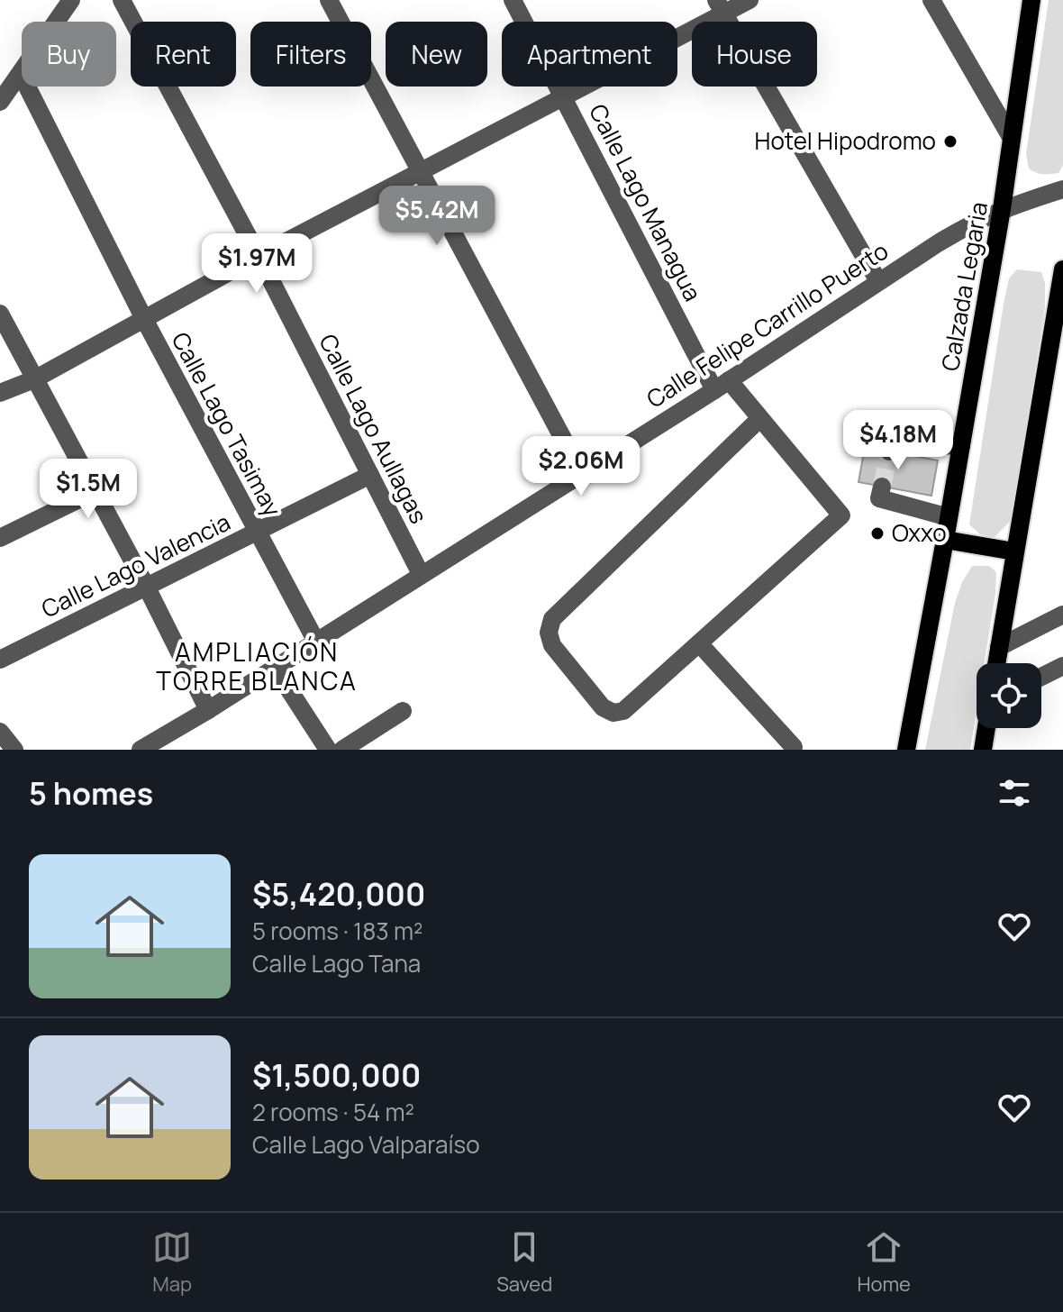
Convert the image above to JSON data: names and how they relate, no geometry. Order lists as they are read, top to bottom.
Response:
{
  "streets": {
    "main road": ["Calzada Legaria"],
    "street": [
      "Calle Lago Managua",
      "Calle Felipe Carrillo Puerto",
      "Calle Lago Tasimay",
      "Calle Lago Aullagas",
      "Calle Lago Valencia"
    ]
  },
  "crossings": [
    ["Calle Lago Managua", "Calle Felipe Carrillo Puerto"],
    ["Calzada Legaria", "Calle Felipe Carrillo Puerto"],
    ["Calle Felipe Carrillo Puerto", "Calle Lago Tasimay"],
    ["Calle Felipe Carrillo Puerto", "Calle Lago Aullagas"],
    ["Calle Lago Tasimay", "Calle Lago Valencia"],
    ["Calle Lago Aullagas", "Calle Lago Valencia"]
  ],
  "districts": ["AMPLIACIÓN TORRE BLANCA"],
  "places": ["Hotel Hipodromo", "Oxxo"],
  "page": {
    "chip": [
      "Buy",
      "Rent",
      "Filters",
      "New",
      "Apartment",
      "House"
    ],
    "price": [
      "$5.42M",
      "$1.97M",
      "$4.18M",
      "$2.06M",
      "$1.5M"
    ],
    "heading": "5 homes",
    "list": [
      {
        "name": "$5,420,000",
        "note": "5 rooms · 183 m² · Calle Lago Tana"
      },
      {
        "name": "$1,500,000",
        "note": "2 rooms · 54 m² · Calle Lago Valparaíso"
      }
    ],
    "tabs": ["Map", "Saved", "Home"]
  }
}
